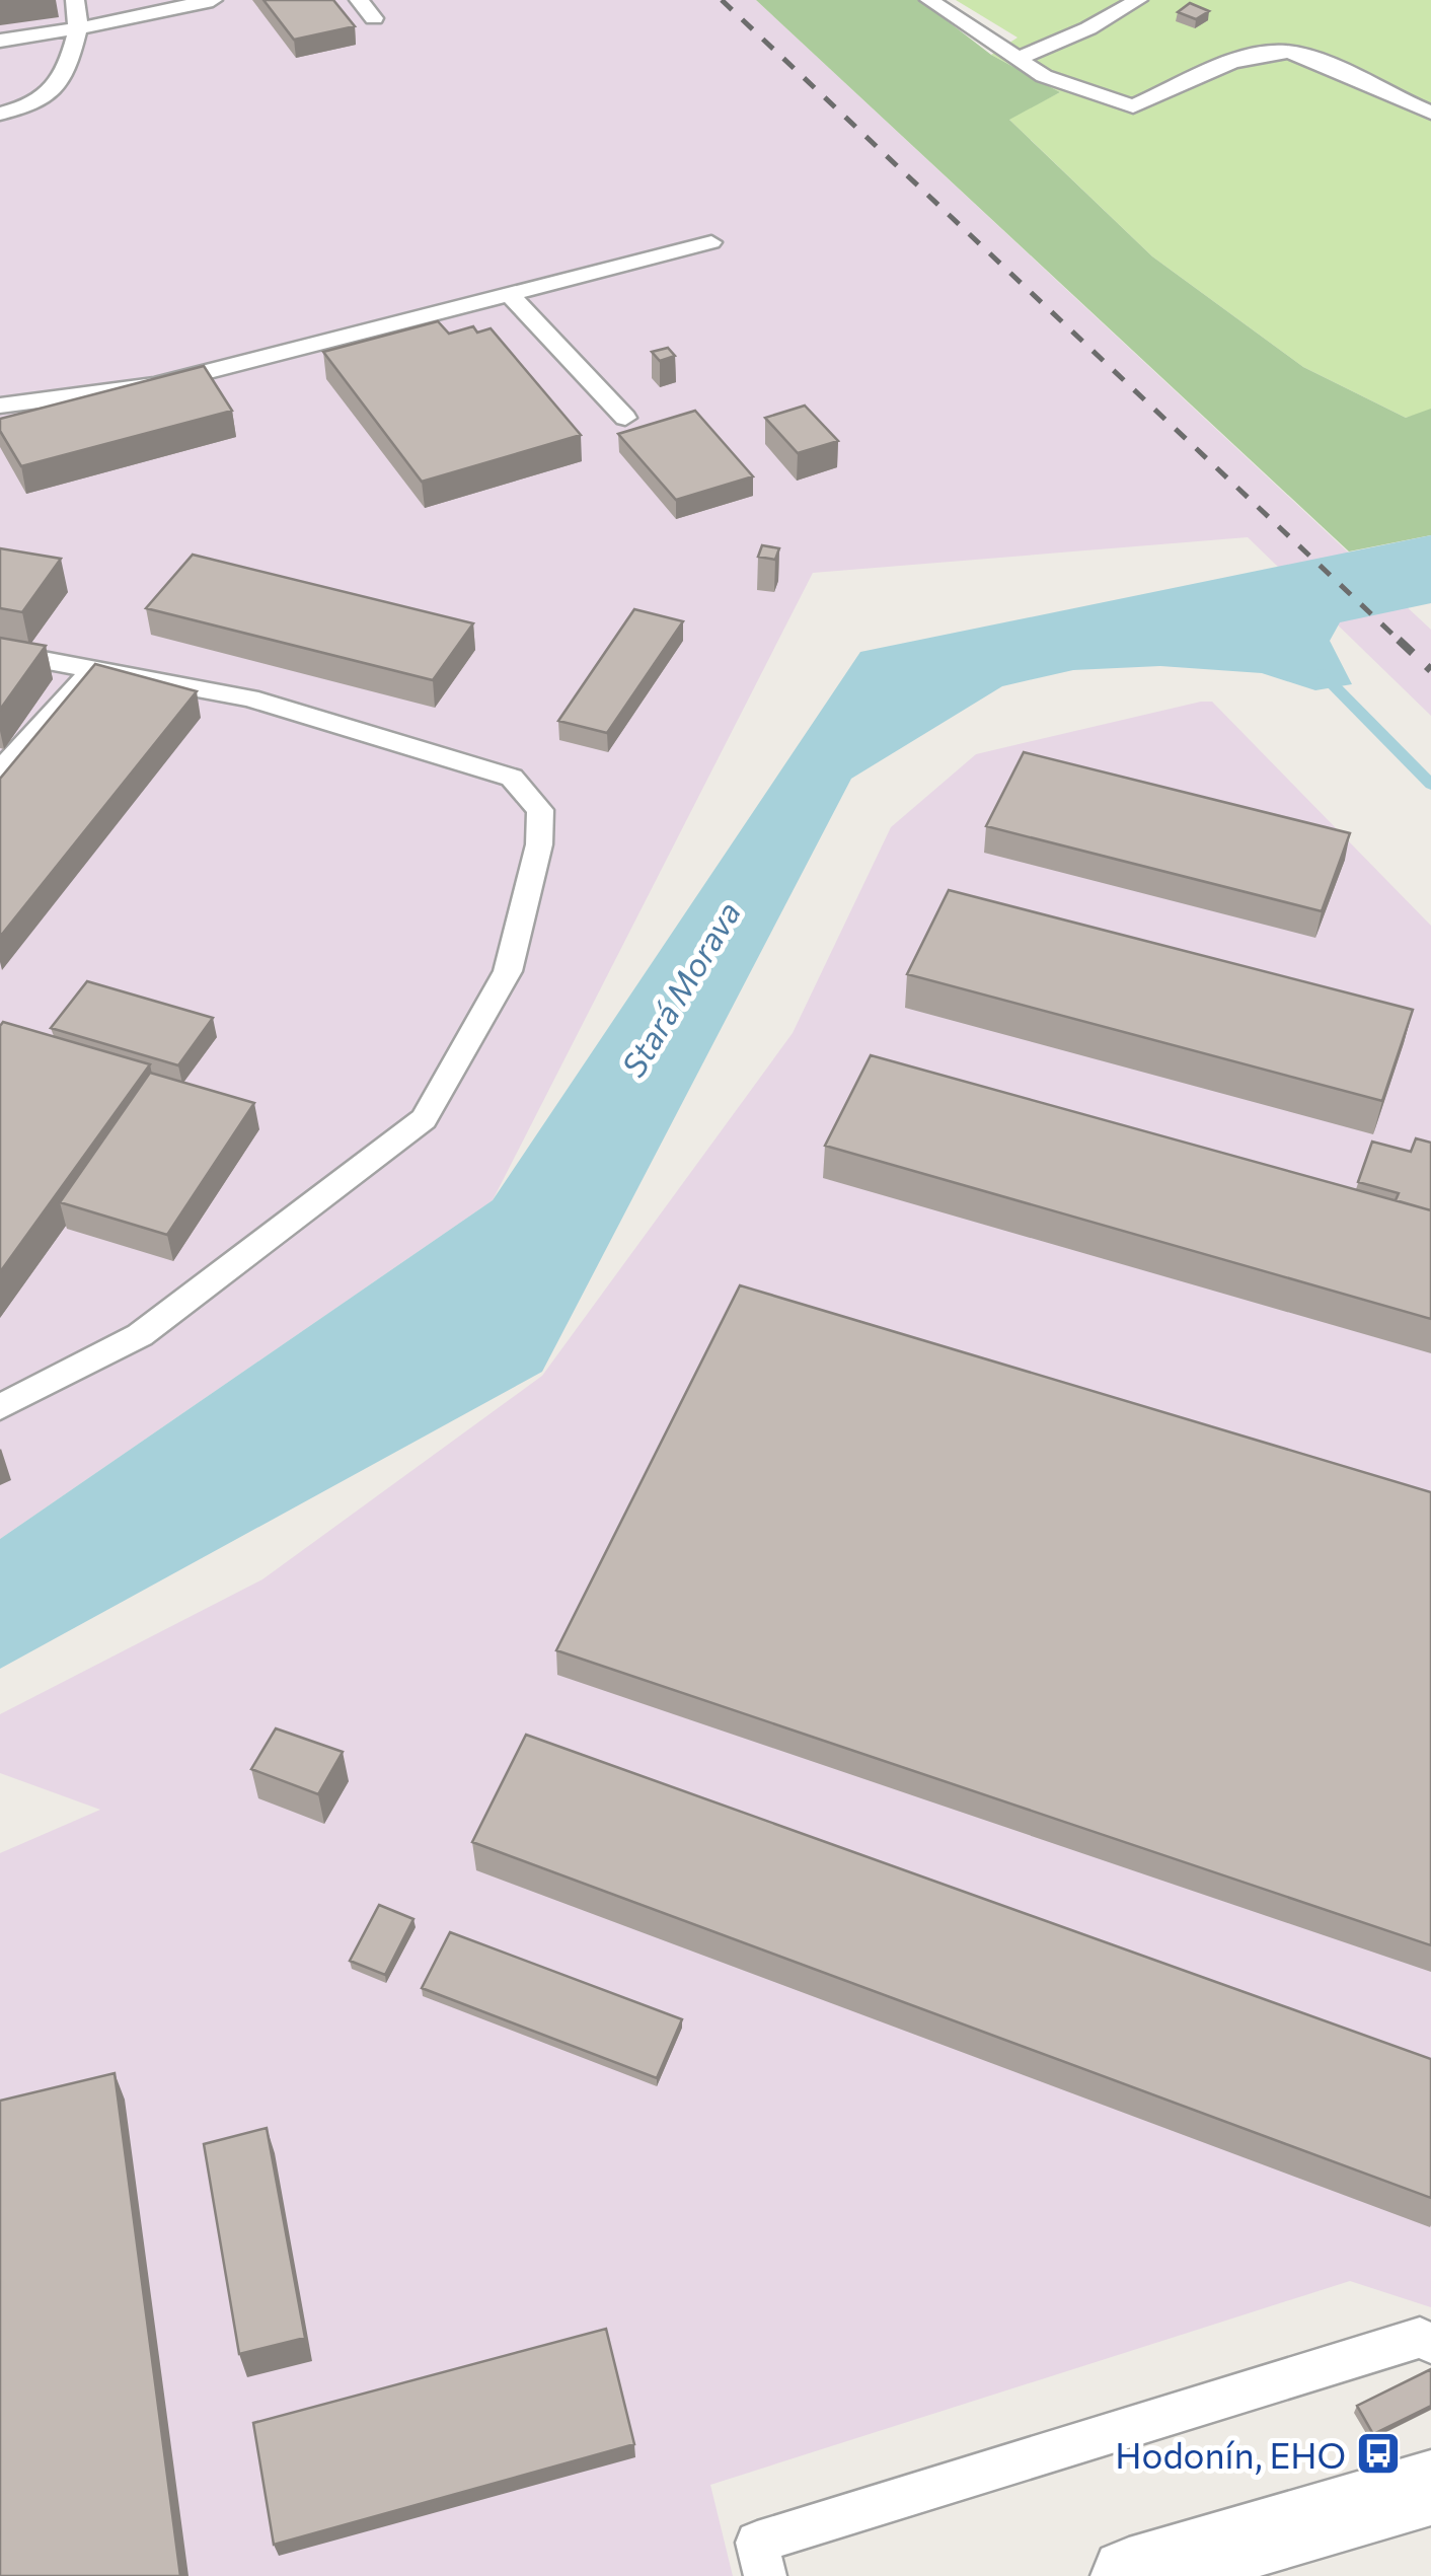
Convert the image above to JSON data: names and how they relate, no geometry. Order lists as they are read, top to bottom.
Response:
{
  "water": ["Stará Morava"],
  "places": {
    "bus stop": ["Hodonín, EHO"]
  }
}
